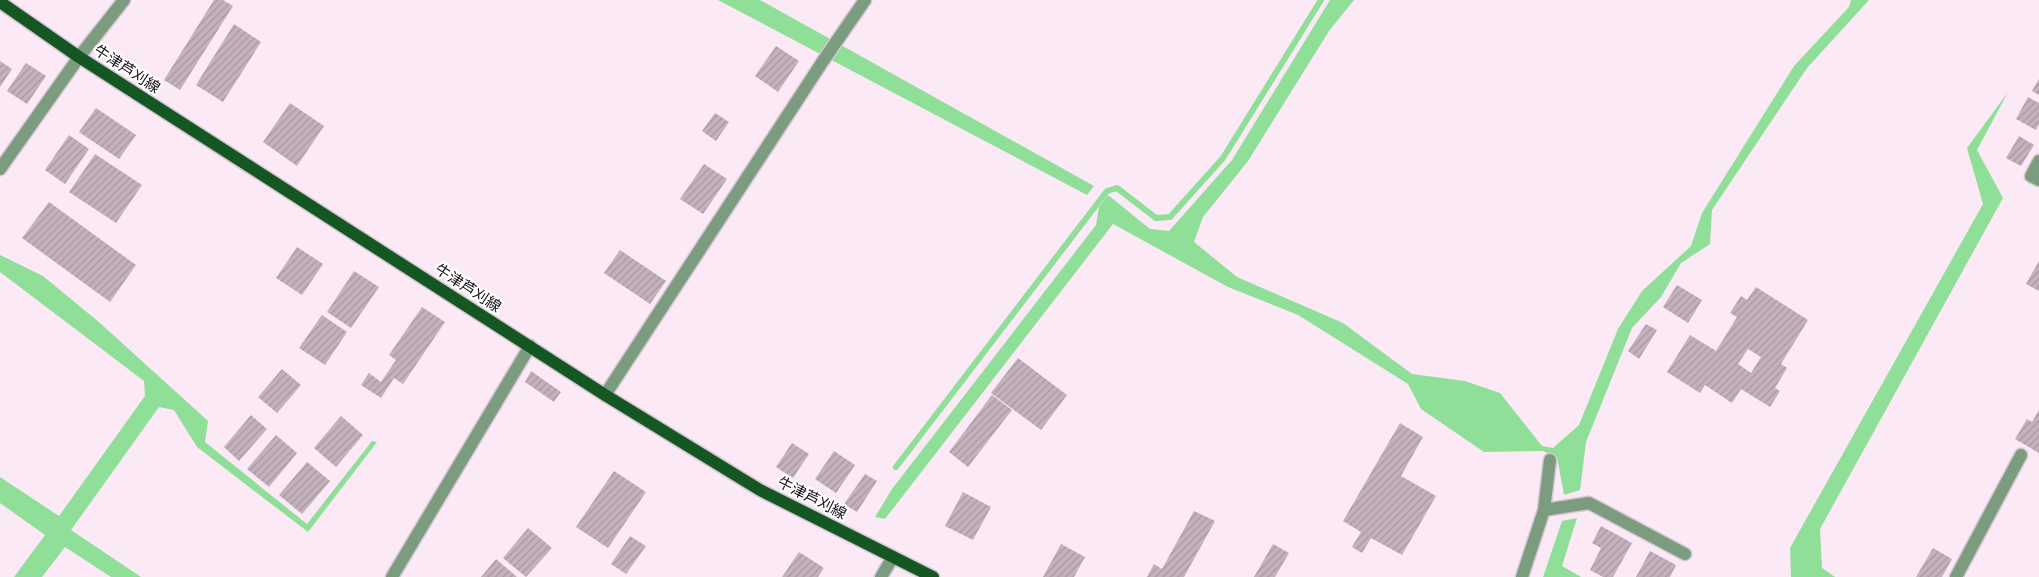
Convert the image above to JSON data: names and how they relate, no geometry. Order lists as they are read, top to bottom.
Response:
{
  "streets": {
    "main road": ["牛津芦刈線"]
  }
}
